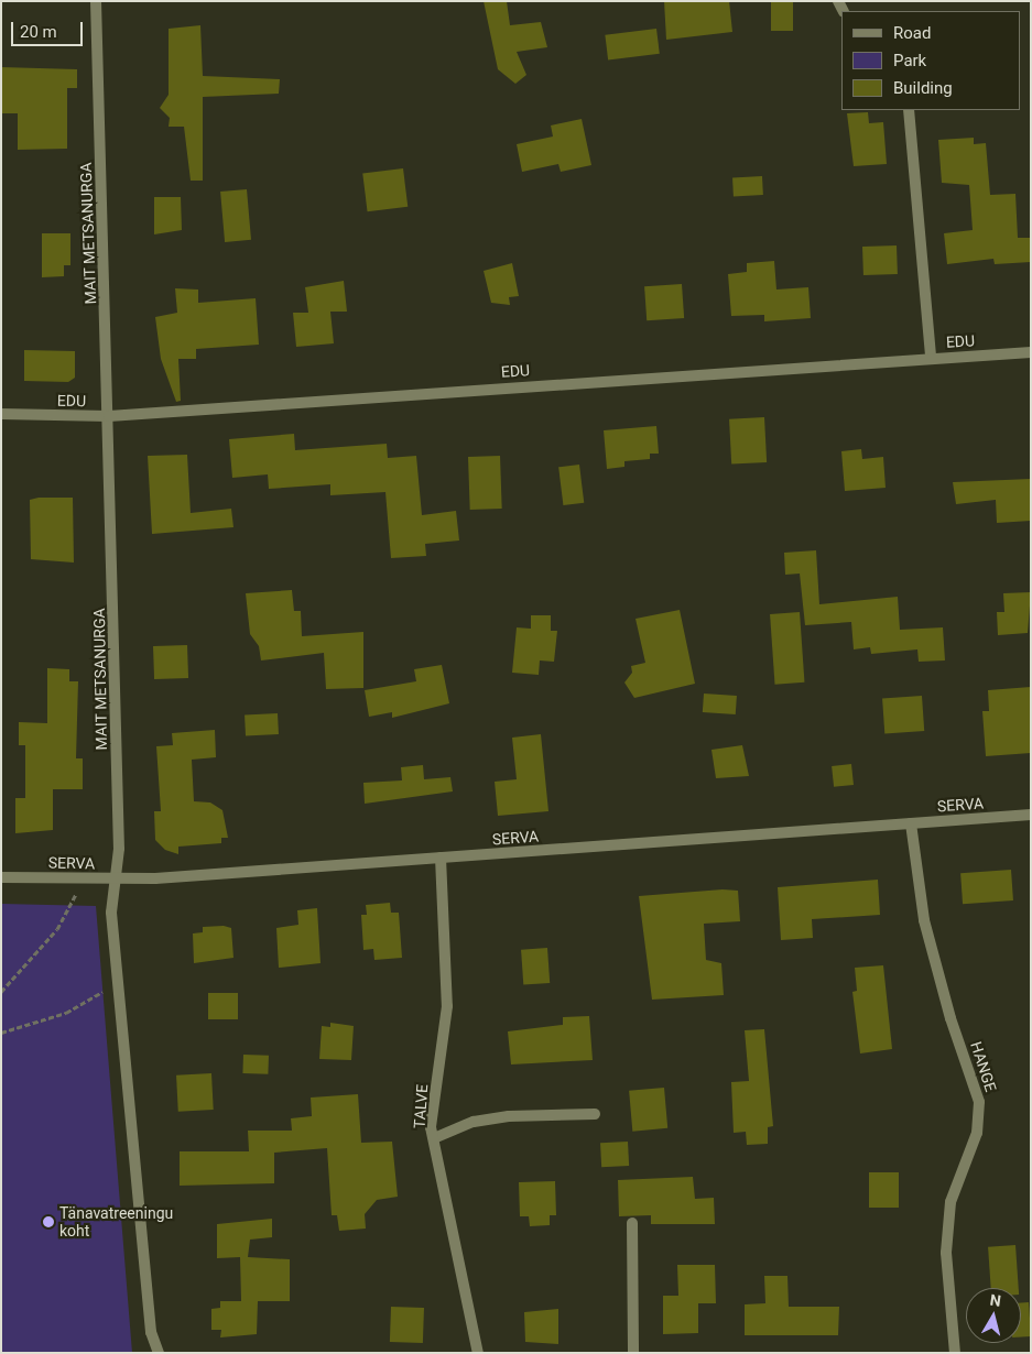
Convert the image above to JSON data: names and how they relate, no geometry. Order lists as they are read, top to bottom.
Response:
{
  "streets": {
    "street": [
      "MAIT METSANURGA",
      "EDU",
      "SERVA",
      "HANGE",
      "TALVE"
    ]
  },
  "crossings": [
    ["MAIT METSANURGA", "EDU"],
    ["MAIT METSANURGA", "SERVA"],
    ["SERVA", "HANGE"],
    ["SERVA", "TALVE"]
  ],
  "places": ["Tänavatreeningu koht"],
  "legend": ["Road", "Park", "Building"],
  "scale_bar": "20 m",
  "north": "top"
}
